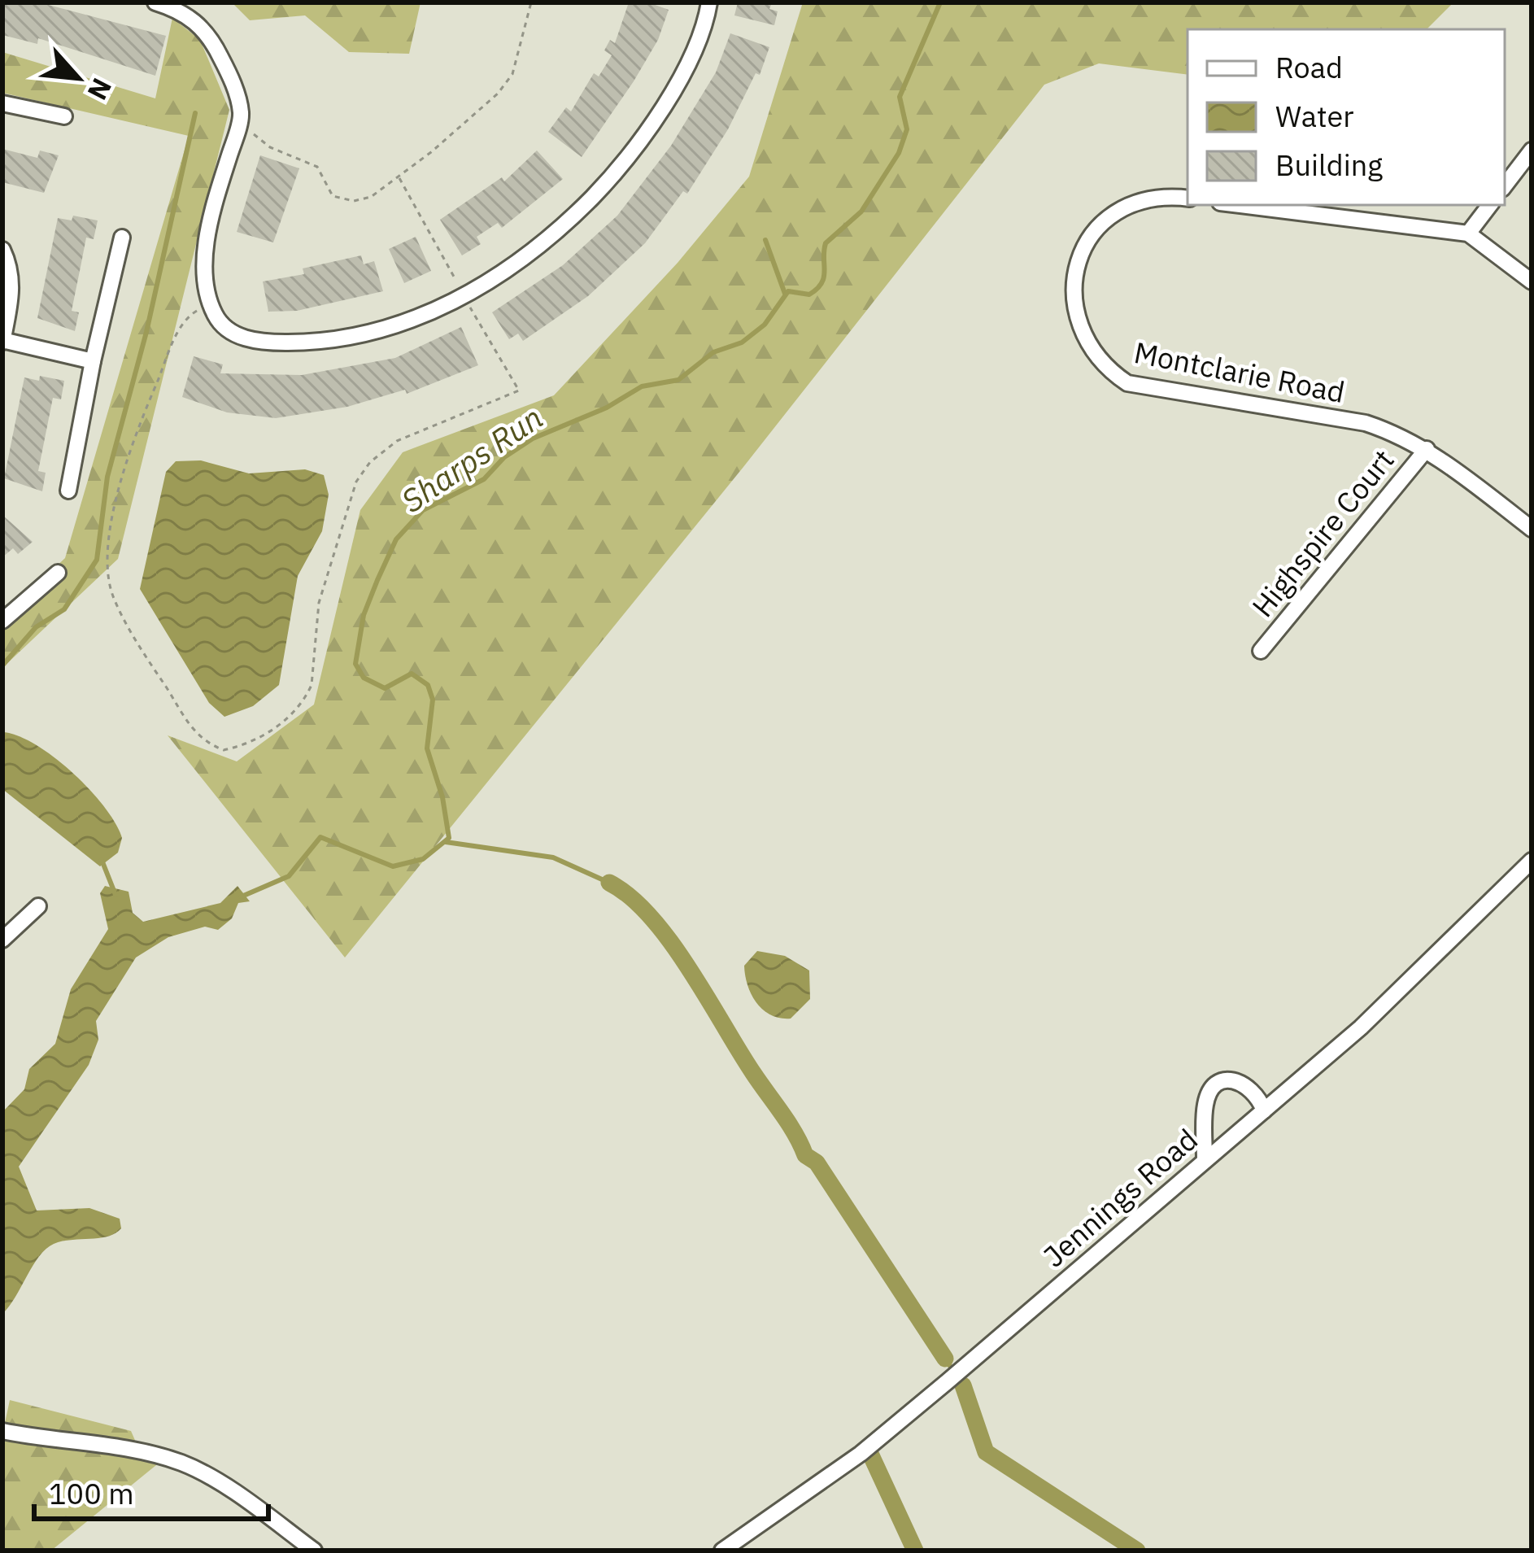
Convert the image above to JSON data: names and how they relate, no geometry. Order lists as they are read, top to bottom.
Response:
{
  "streets": {
    "street": ["Montclarie Road", "Highspire Court", "Jennings Road"]
  },
  "crossings": [
    ["Montclarie Road", "Highspire Court"]
  ],
  "water": ["Sharps Run"],
  "legend": ["Road", "Water", "Building"],
  "scale_bar": "100 m",
  "north": "bottom right"
}
